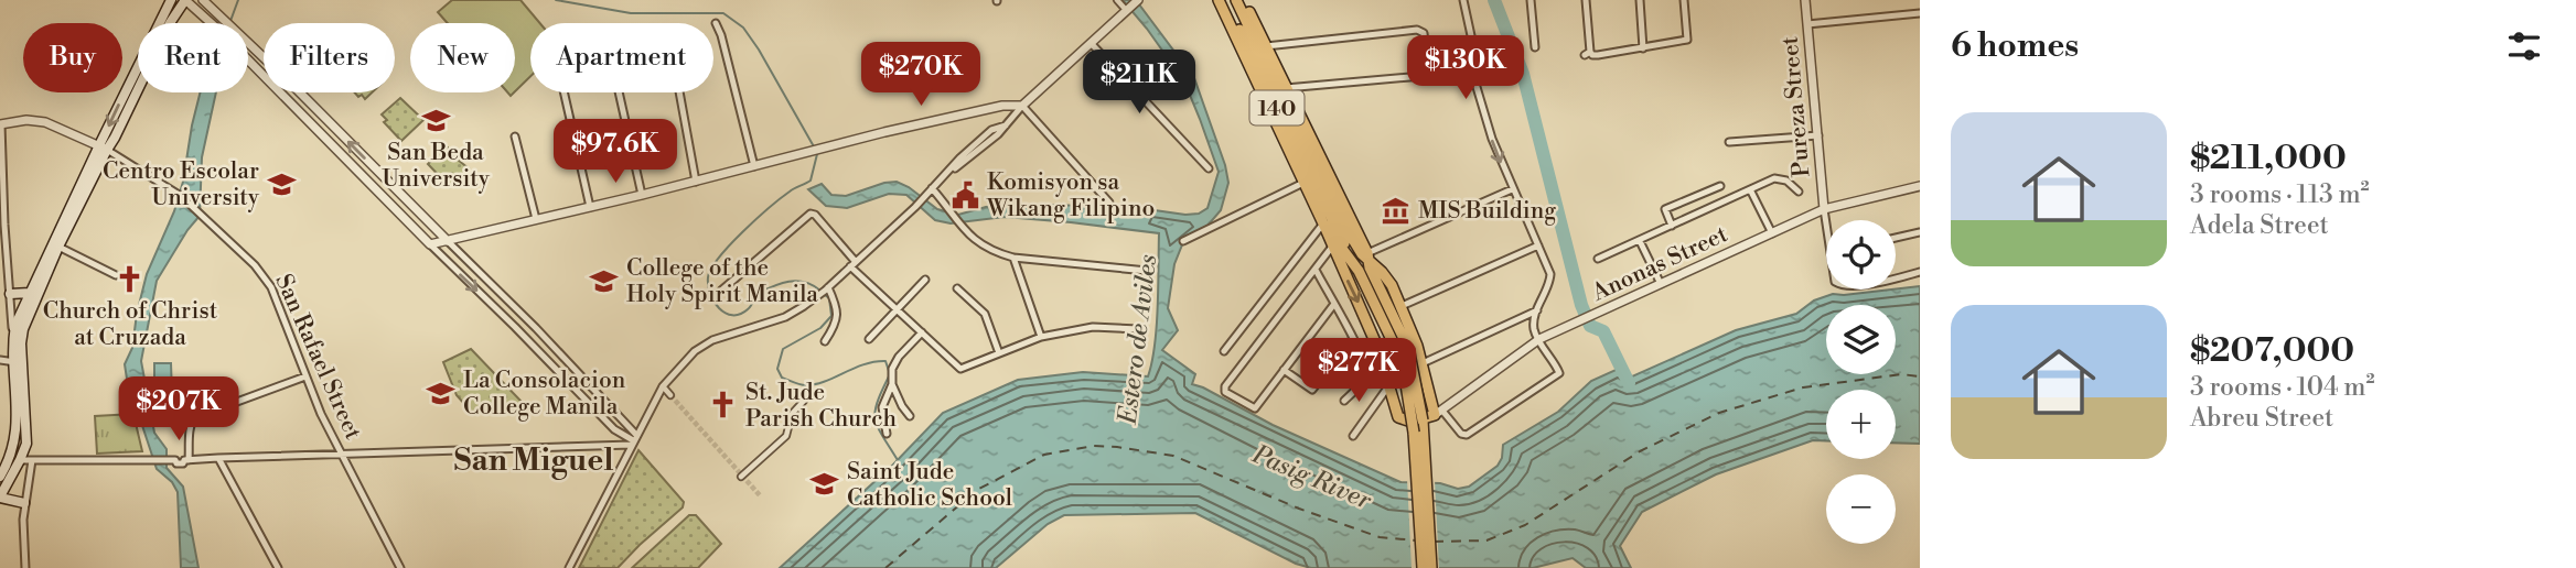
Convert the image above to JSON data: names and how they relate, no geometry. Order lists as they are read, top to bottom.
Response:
{
  "streets": {
    "main road": ["140"],
    "street": ["Pureza Street", "Anonas Street", "San Rafael Street"]
  },
  "crossings": [
    ["Pureza Street", "Anonas Street"]
  ],
  "districts": ["San Miguel"],
  "water": ["Estero de Aviles", "Pasig River"],
  "places": {
    "school or university": [
      "San Beda University",
      "Centro Escolar University",
      "College of the Holy Spirit Manila",
      "La Consolacion College Manila",
      "Saint Jude Catholic School"
    ],
    "public building": ["Komisyon sa Wikang Filipino"],
    "museum": ["MIS Building"],
    "church": ["Church of Christ at Cruzada", "St. Jude Parish Church"]
  },
  "page": {
    "heading": "6 homes",
    "chip": [
      "Buy",
      "Rent",
      "Filters",
      "New",
      "Apartment"
    ],
    "price": [
      "$130K",
      "$270K",
      "$211K",
      "$97.6K",
      "$277K",
      "$207K"
    ],
    "list": [
      {
        "name": "$211,000",
        "note": "3 rooms · 113 m² · Adela Street"
      },
      {
        "name": "$207,000",
        "note": "3 rooms · 104 m² · Abreu Street"
      }
    ],
    "map_buttons": ["+", "−"]
  }
}
